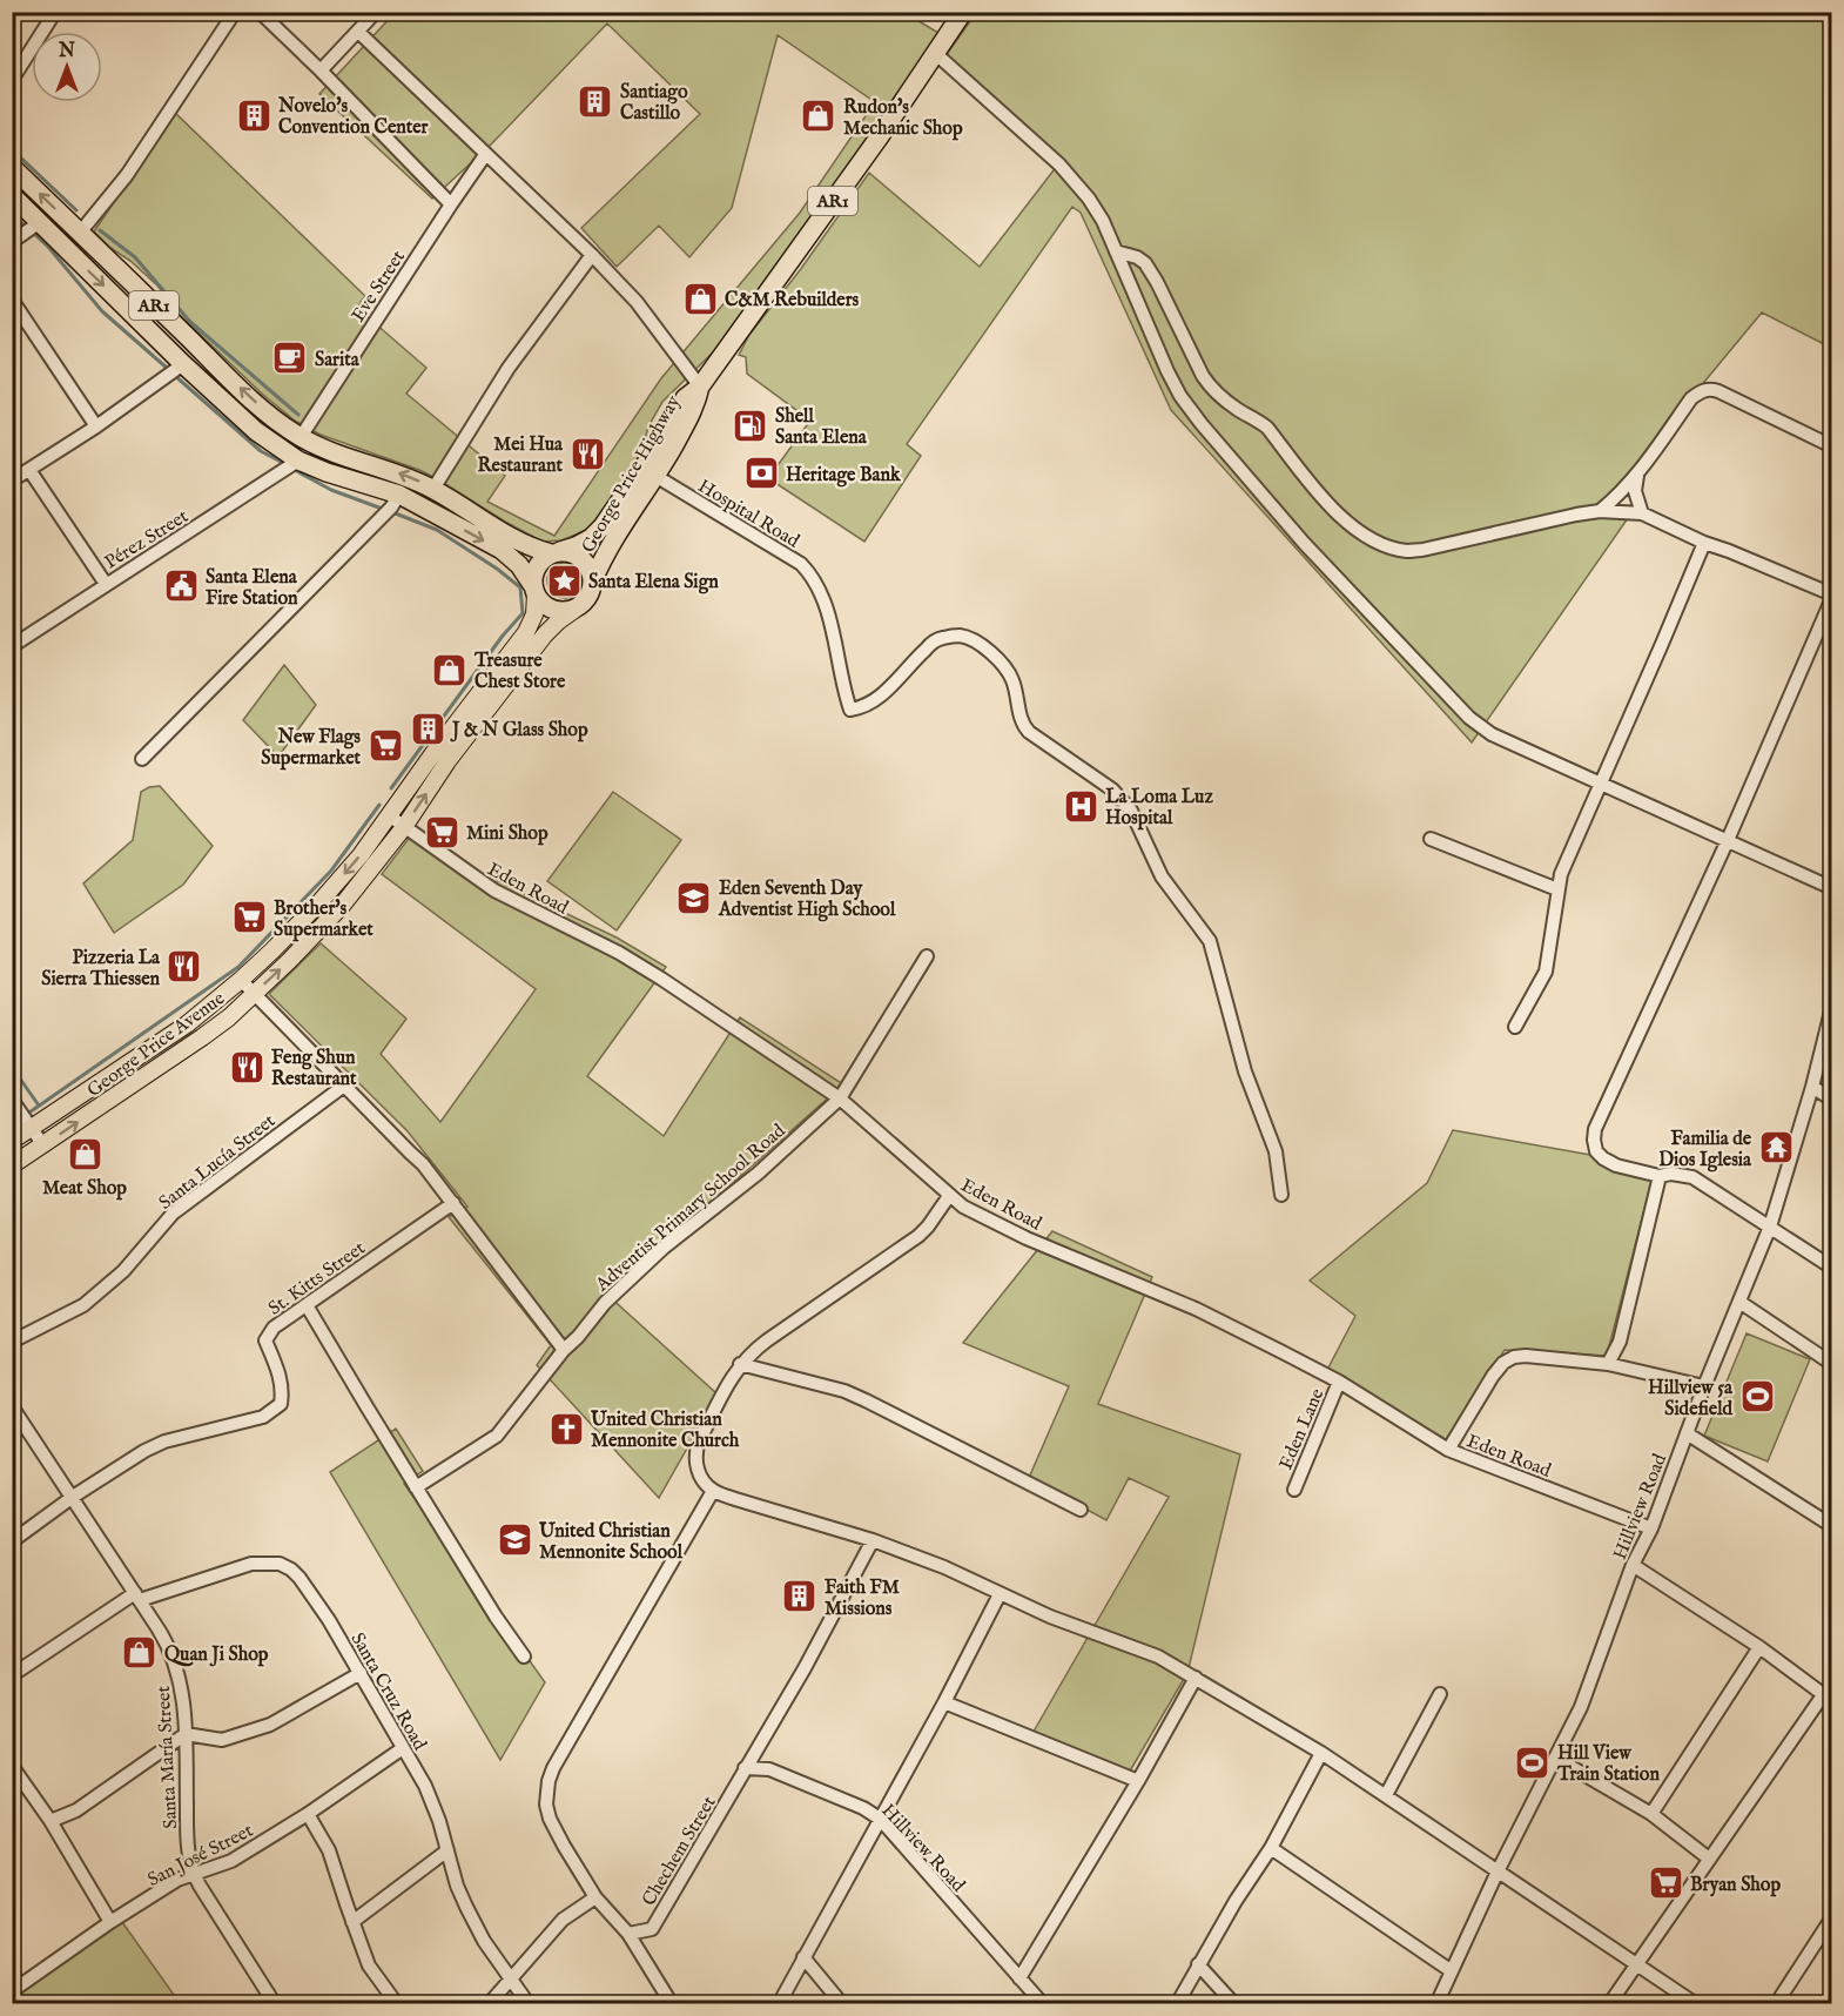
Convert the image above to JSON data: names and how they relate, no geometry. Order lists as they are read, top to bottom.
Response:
{
  "streets": {
    "highway": ["AR1", "George Price Highway"],
    "main road": ["George Price Avenue"],
    "street": [
      "Eve Street",
      "Hospital Road",
      "Pérez Street",
      "Eden Road",
      "Santa Lucía Street",
      "Adventist Primary School Road",
      "St. Kitts Street",
      "Eden Lane",
      "Hillview Road",
      "Santa Cruz Road",
      "Santa María Street",
      "Chechem Street",
      "San José Street"
    ]
  },
  "crossings": [
    ["AR1", "Eve Street"],
    ["AR1", "George Price Highway"],
    ["AR1", "Pérez Street"],
    ["AR1", "George Price Avenue"],
    ["George Price Highway", "Hospital Road"],
    ["George Price Highway", "George Price Avenue"],
    ["Eden Road", "George Price Avenue"],
    ["Eden Road", "Adventist Primary School Road"],
    ["Eden Road", "Eden Lane"],
    ["Eden Road", "Hillview Road"],
    ["St. Kitts Street", "Santa María Street"],
    ["Hillview Road", "Chechem Street"],
    ["Santa Cruz Road", "Santa María Street"],
    ["Santa Cruz Road", "San José Street"],
    ["Santa María Street", "San José Street"]
  ],
  "places": {
    "building": [
      "Santiago Castillo",
      "Novelo's Convention Center",
      "J & N Glass Shop",
      "Faith FM Missions"
    ],
    "shop": [
      "Rudon's Mechanic Shop",
      "C&M Rebuilders",
      "Treasure Chest Store",
      "Meat Shop",
      "Quan Ji Shop"
    ],
    "cafe": ["Sarita"],
    "fuel station": ["Shell Santa Elena"],
    "restaurant": ["Mei Hua Restaurant", "Pizzeria La Sierra Thiessen", "Feng Shun Restaurant"],
    "bank": ["Heritage Bank"],
    "place": ["Santa Elena Sign"],
    "public building": ["Santa Elena Fire Station"],
    "supermarket": [
      "New Flags Supermarket",
      "Mini Shop",
      "Brother's Supermarket",
      "Bryan Shop"
    ],
    "hospital": ["La Loma Luz Hospital"],
    "school or university": ["Eden Seventh Day Adventist High School", "United Christian Mennonite School"],
    "temple": ["Familia de Dios Iglesia"],
    "sports": ["Hillview 5a Sidefield", "Hill View Train Station"],
    "church": ["United Christian Mennonite Church"]
  },
  "north": "top"
}
